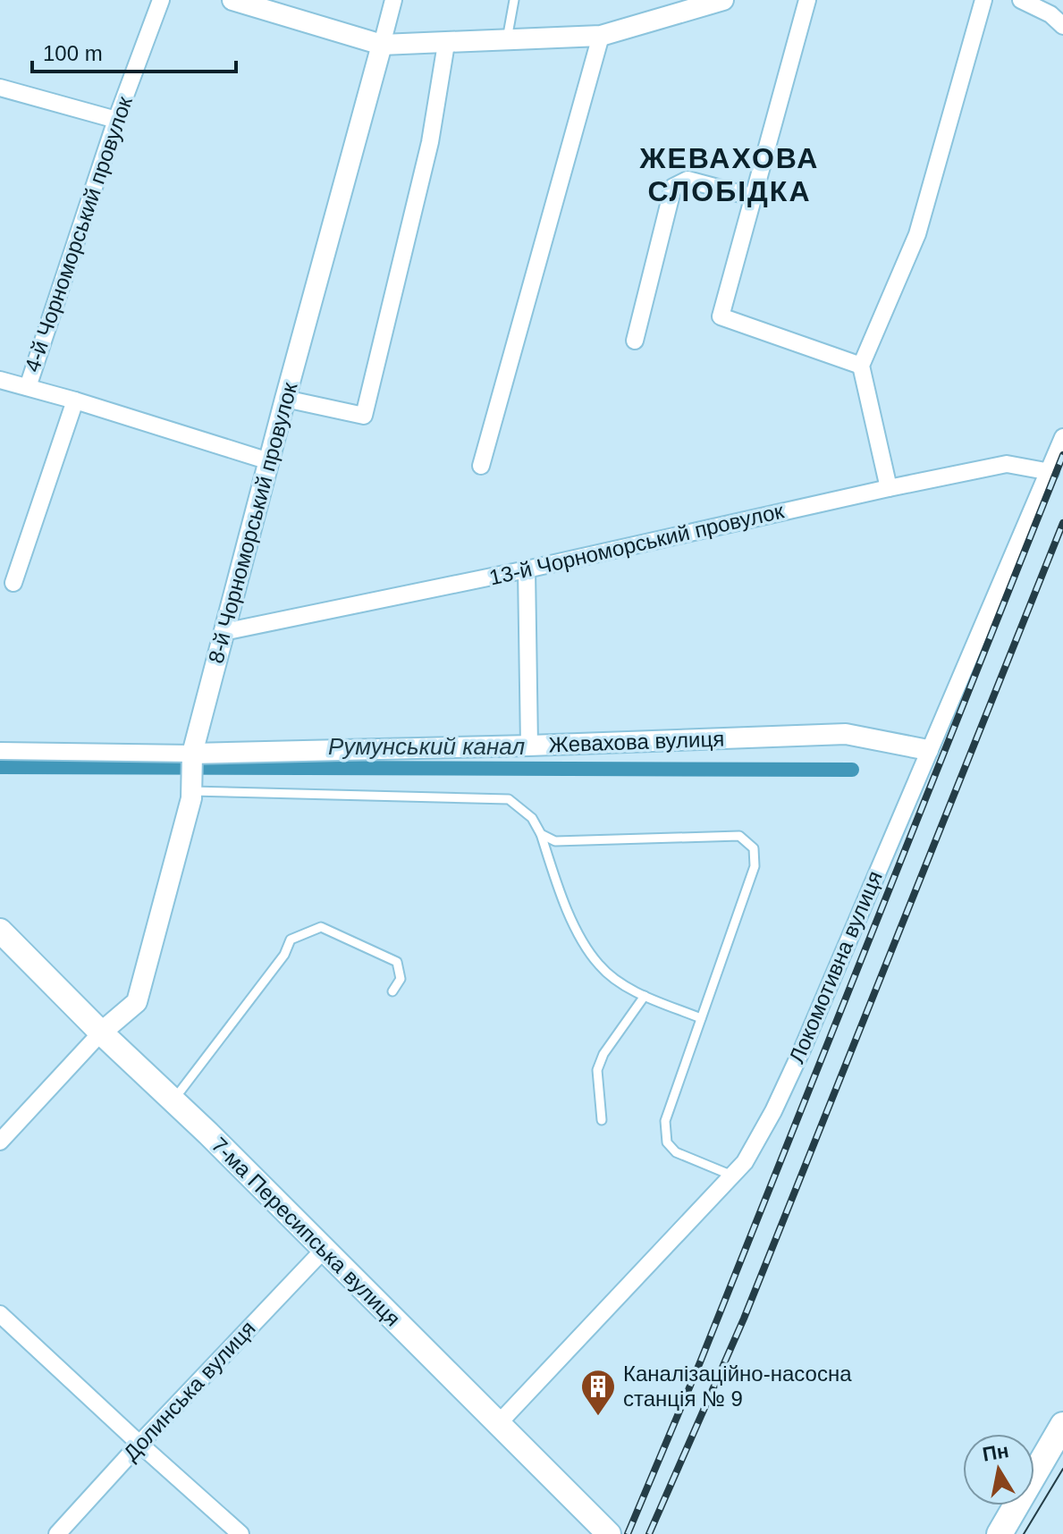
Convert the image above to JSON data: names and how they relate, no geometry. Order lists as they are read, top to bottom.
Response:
{
  "streets": {
    "main road": ["7-ма Пересипська вулиця"],
    "street": [
      "4-й Чорноморський провулок",
      "8-й Чорноморський провулок",
      "13-й Чорноморський провулок",
      "Жевахова вулиця",
      "Локомотивна вулиця",
      "Долинська вулиця"
    ]
  },
  "crossings": [
    ["8-й Чорноморський провулок", "13-й Чорноморський провулок"],
    ["8-й Чорноморський провулок", "Жевахова вулиця"],
    ["8-й Чорноморський провулок", "7-ма Пересипська вулиця"],
    ["13-й Чорноморський провулок", "Локомотивна вулиця"],
    ["Жевахова вулиця", "Локомотивна вулиця"],
    ["Локомотивна вулиця", "7-ма Пересипська вулиця"],
    ["7-ма Пересипська вулиця", "Долинська вулиця"]
  ],
  "districts": ["ЖЕВАХОВА СЛОБІДКА"],
  "water": ["Румунський канал"],
  "places": {
    "building": ["Каналізаційно-насосна станція № 9"]
  },
  "scale_bar": "100 m",
  "north": "top"
}
